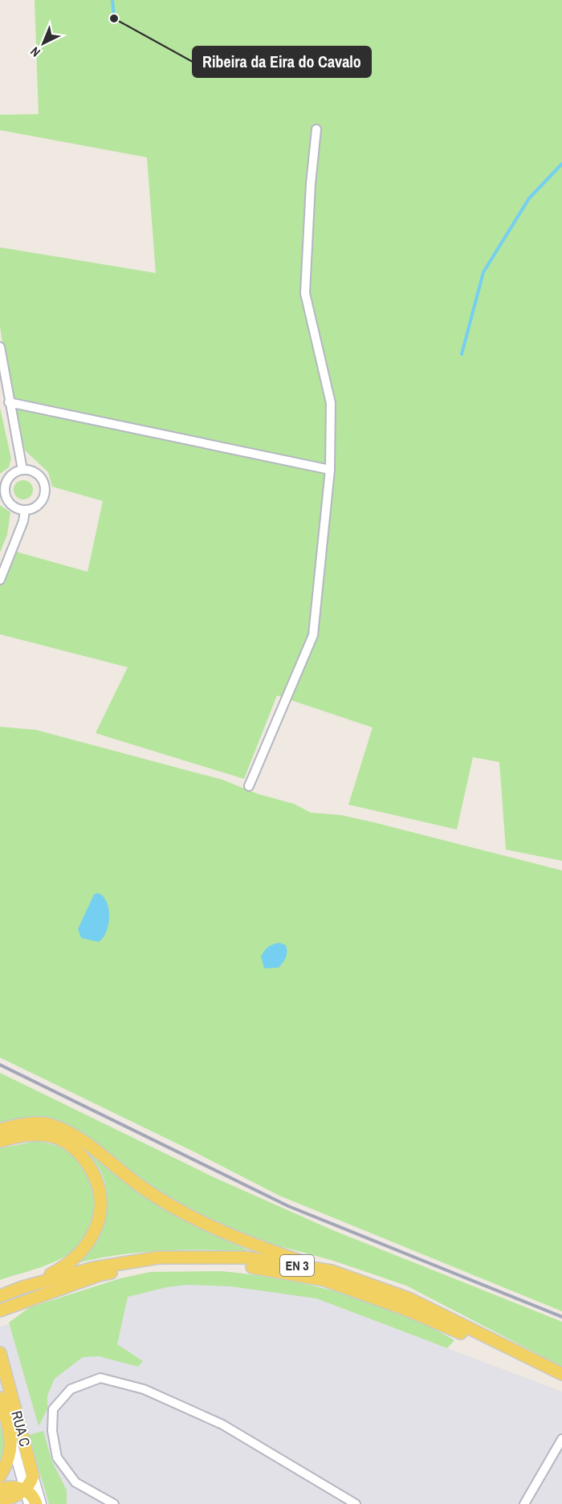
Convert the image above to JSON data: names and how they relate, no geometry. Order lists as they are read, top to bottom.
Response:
{
  "streets": {
    "main road": ["EN 3", "RUA C"]
  },
  "places": ["Ribeira da Eira do Cavalo"],
  "north": "bottom left"
}
